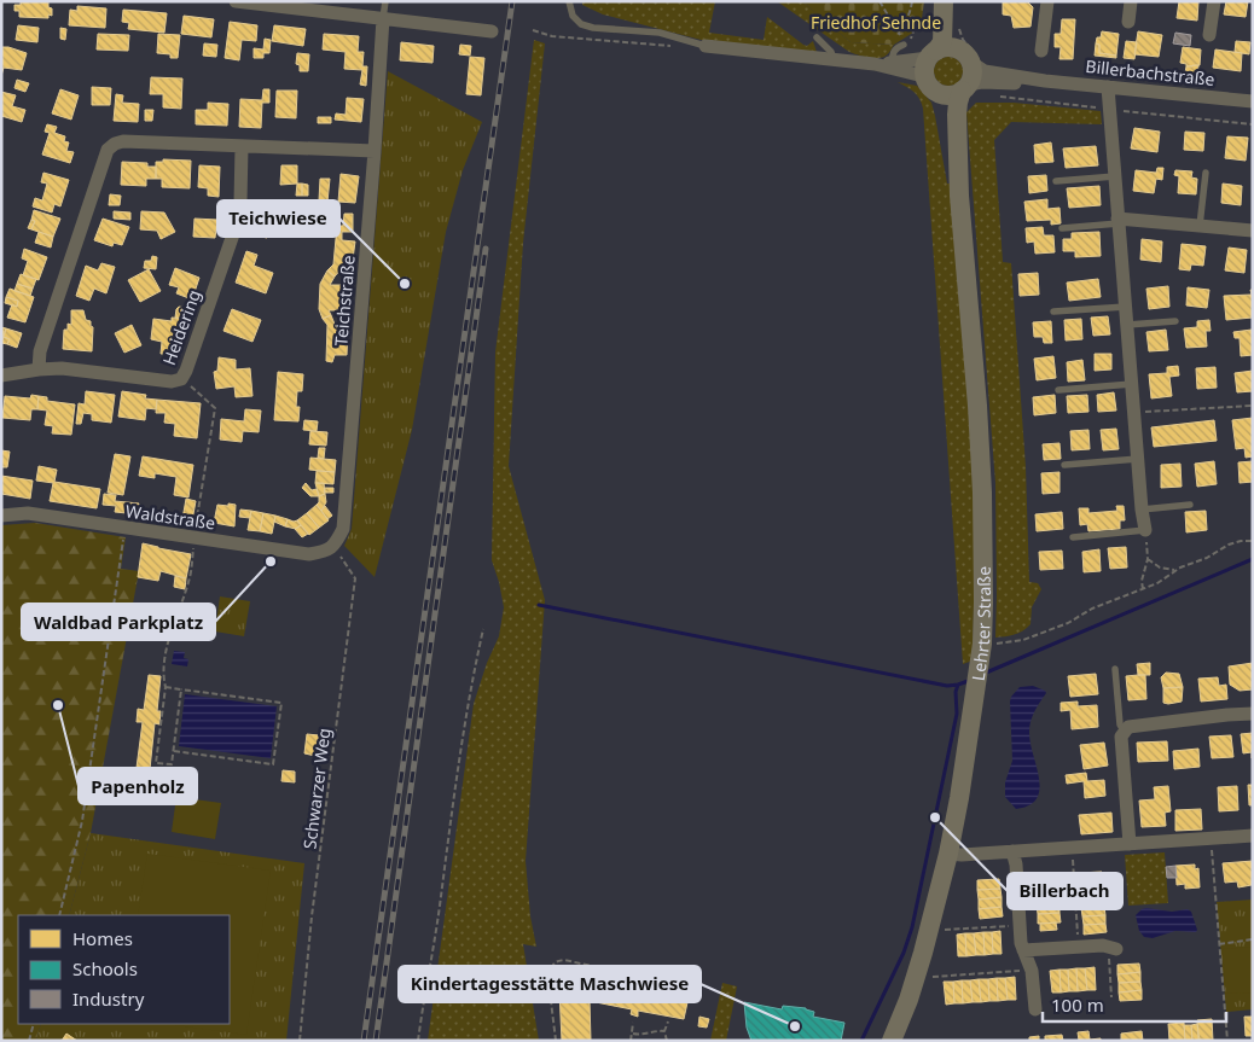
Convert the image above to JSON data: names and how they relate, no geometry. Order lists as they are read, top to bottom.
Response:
{
  "streets": {
    "main road": ["Lehrter Straße"],
    "street": [
      "Billerbachstraße",
      "Teichstraße",
      "Heidering",
      "Waldstraße"
    ],
    "path": ["Schwarzer Weg"]
  },
  "crossings": [
    ["Billerbachstraße", "Lehrter Straße"],
    ["Teichstraße", "Waldstraße"],
    ["Teichstraße", "Schwarzer Weg"],
    ["Waldstraße", "Schwarzer Weg"]
  ],
  "parks": ["Friedhof Sehnde"],
  "places": [
    "Teichwiese",
    "Waldbad Parkplatz",
    "Papenholz",
    "Billerbach",
    "Kindertagesstätte Maschwiese"
  ],
  "legend": ["Homes", "Schools", "Industry"],
  "scale_bar": "100 m"
}
